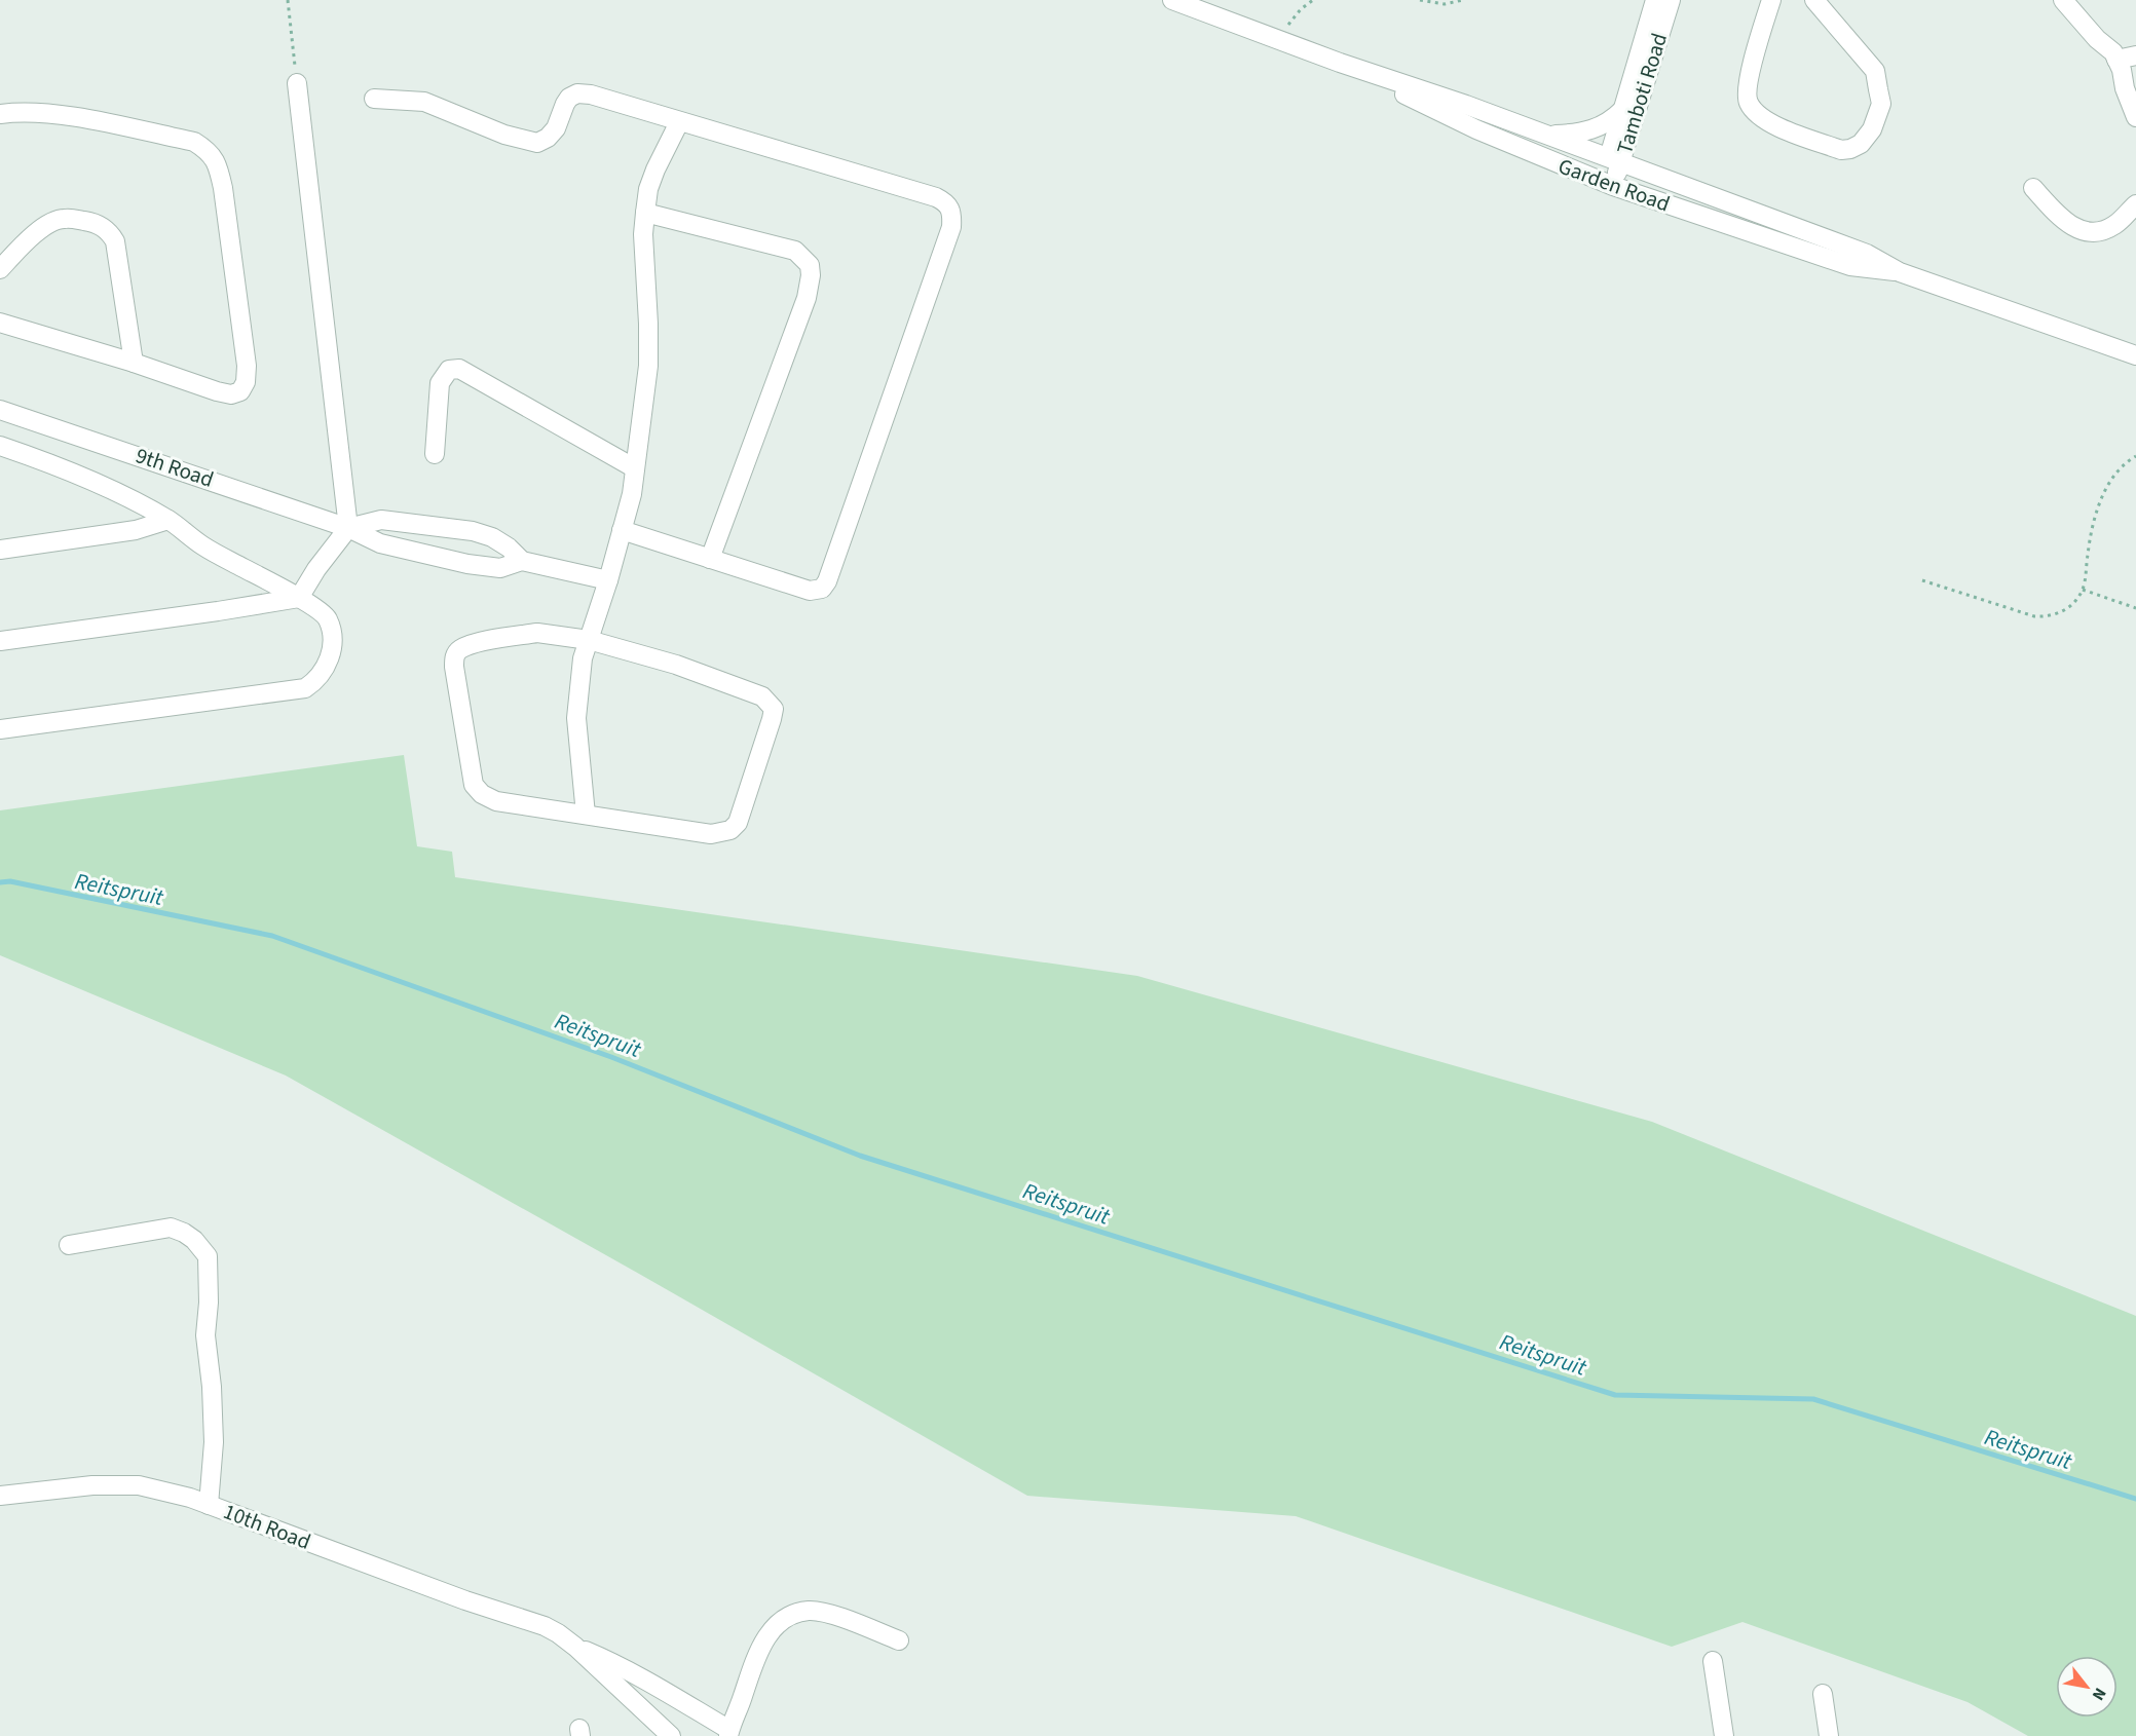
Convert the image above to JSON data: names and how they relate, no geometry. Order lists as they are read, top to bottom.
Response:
{
  "streets": {
    "street": [
      "Tamboti Road",
      "Garden Road",
      "9th Road",
      "10th Road"
    ]
  },
  "crossings": [
    ["Tamboti Road", "Garden Road"]
  ],
  "water": ["Reitspruit"],
  "north": "bottom right"
}
